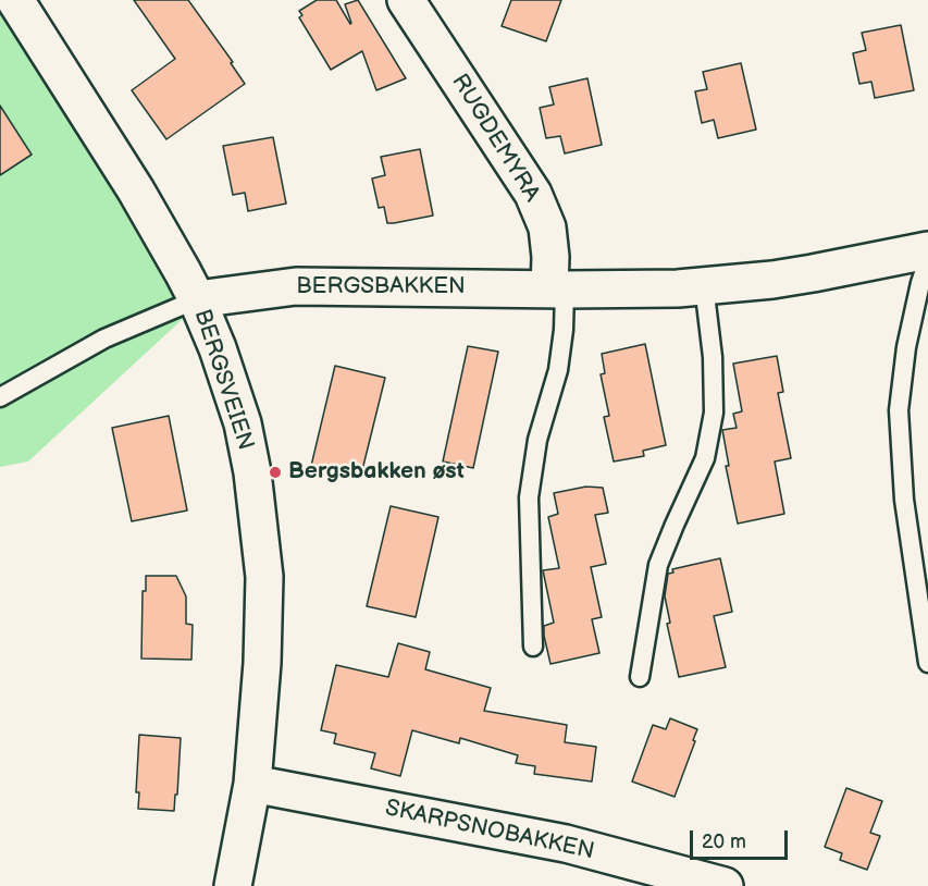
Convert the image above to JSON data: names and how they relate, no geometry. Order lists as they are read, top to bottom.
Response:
{
  "streets": {
    "street": [
      "RUGDEMYRA",
      "BERGSBAKKEN",
      "BERGSVEIEN",
      "SKARPSNOBAKKEN"
    ]
  },
  "crossings": [
    ["RUGDEMYRA", "BERGSBAKKEN"],
    ["BERGSBAKKEN", "BERGSVEIEN"],
    ["BERGSVEIEN", "SKARPSNOBAKKEN"]
  ],
  "places": ["Bergsbakken øst"],
  "scale_bar": "20 m"
}
